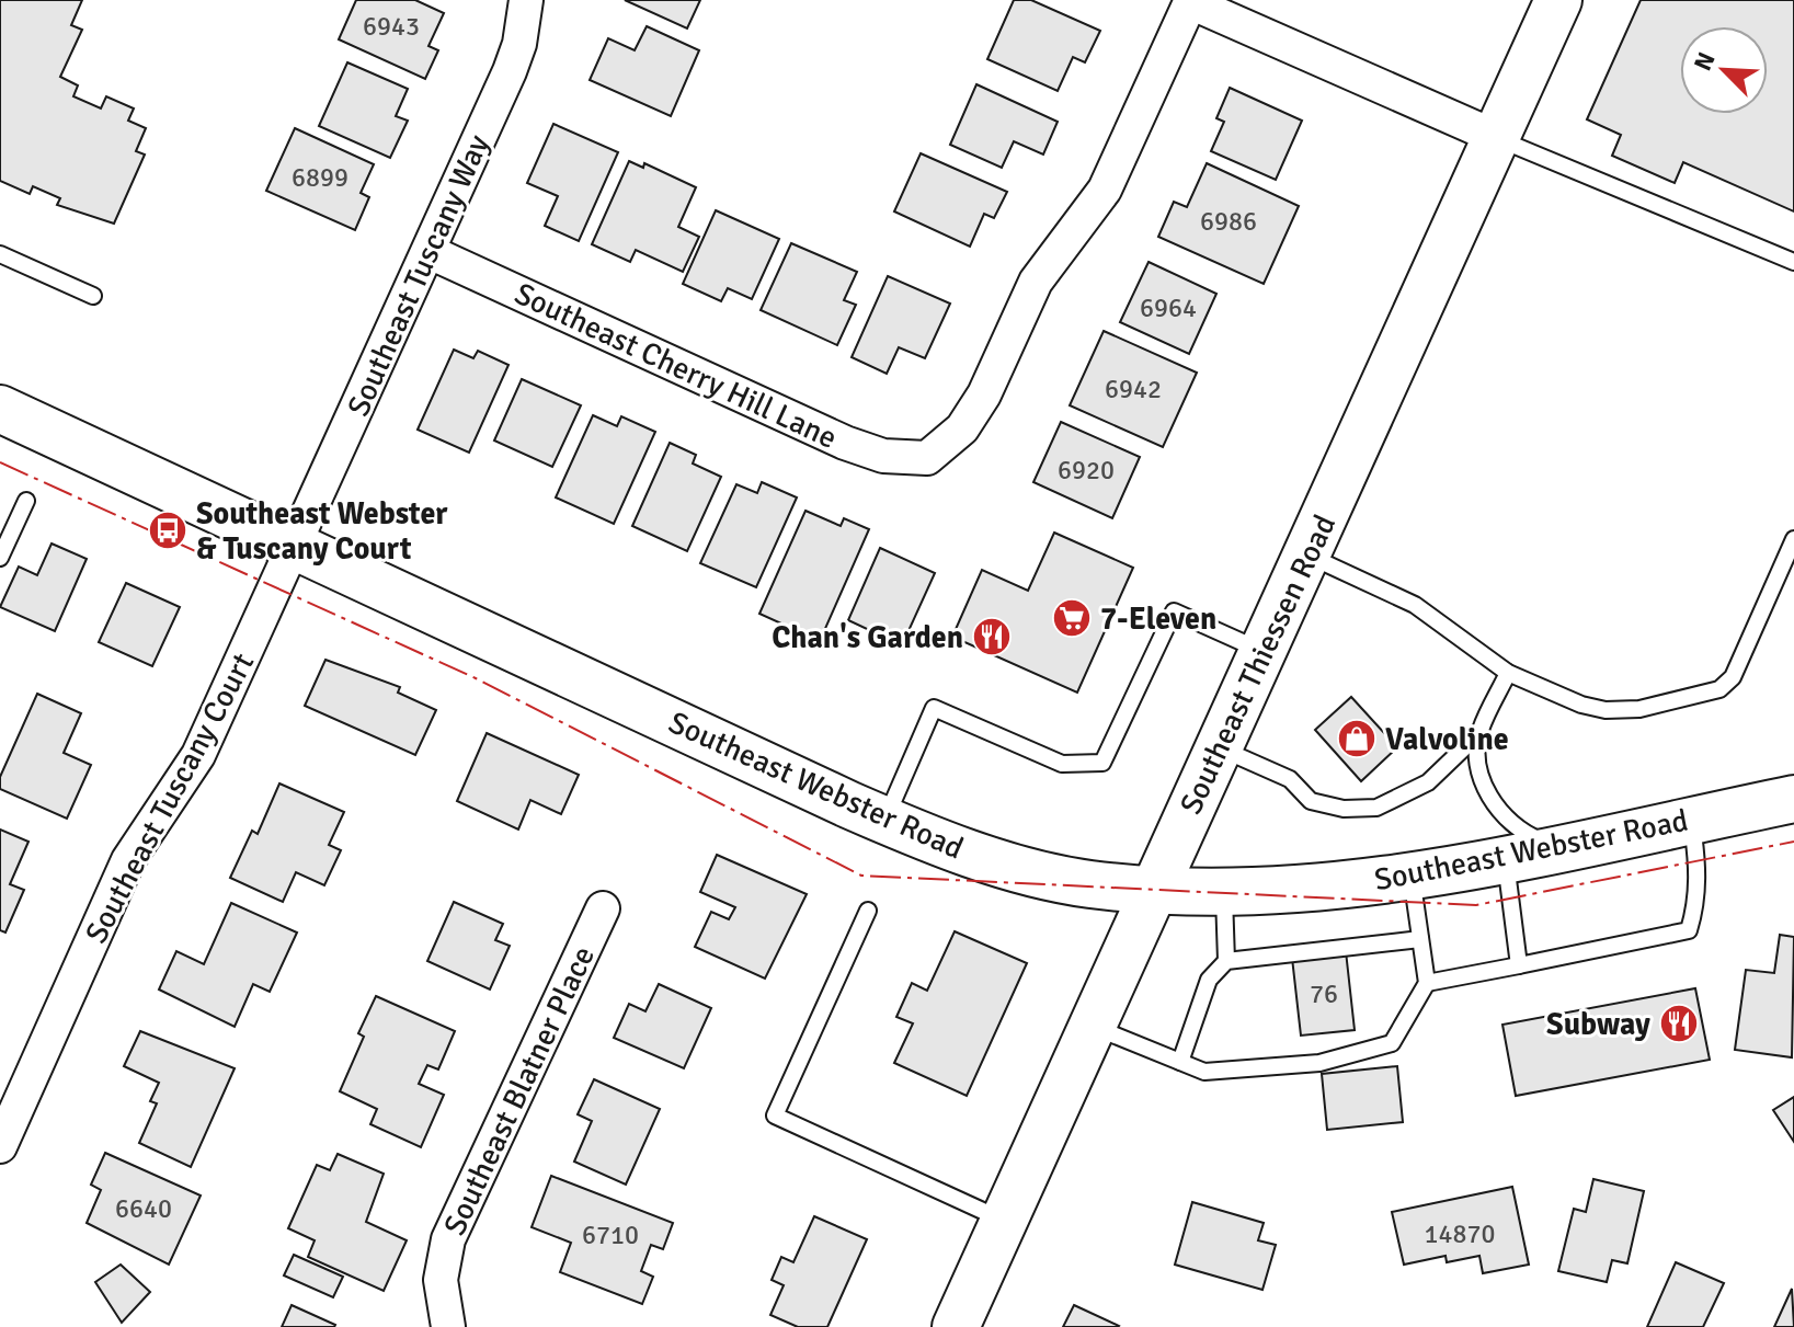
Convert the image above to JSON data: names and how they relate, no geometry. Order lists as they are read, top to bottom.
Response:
{
  "streets": {
    "main road": ["Southeast Thiessen Road", "Southeast Webster Road"],
    "street": [
      "Southeast Tuscany Way",
      "Southeast Cherry Hill Lane",
      "Southeast Tuscany Court",
      "Southeast Blatner Place"
    ]
  },
  "crossings": [
    ["Southeast Tuscany Way", "Southeast Cherry Hill Lane"],
    ["Southeast Tuscany Way", "Southeast Webster Road"],
    ["Southeast Tuscany Way", "Southeast Tuscany Court"],
    ["Southeast Thiessen Road", "Southeast Webster Road"],
    ["Southeast Webster Road", "Southeast Tuscany Court"]
  ],
  "places": {
    "bus stop": ["Southeast Webster & Tuscany Court"],
    "supermarket": ["7-Eleven"],
    "restaurant": ["Chan's Garden", "Subway"],
    "shop": ["Valvoline"]
  },
  "house_numbers": [
    "6943",
    "6899",
    "6986",
    "6964",
    "6942",
    "6920",
    "76",
    "6640",
    "14870",
    "6710"
  ],
  "north": "top left"
}
